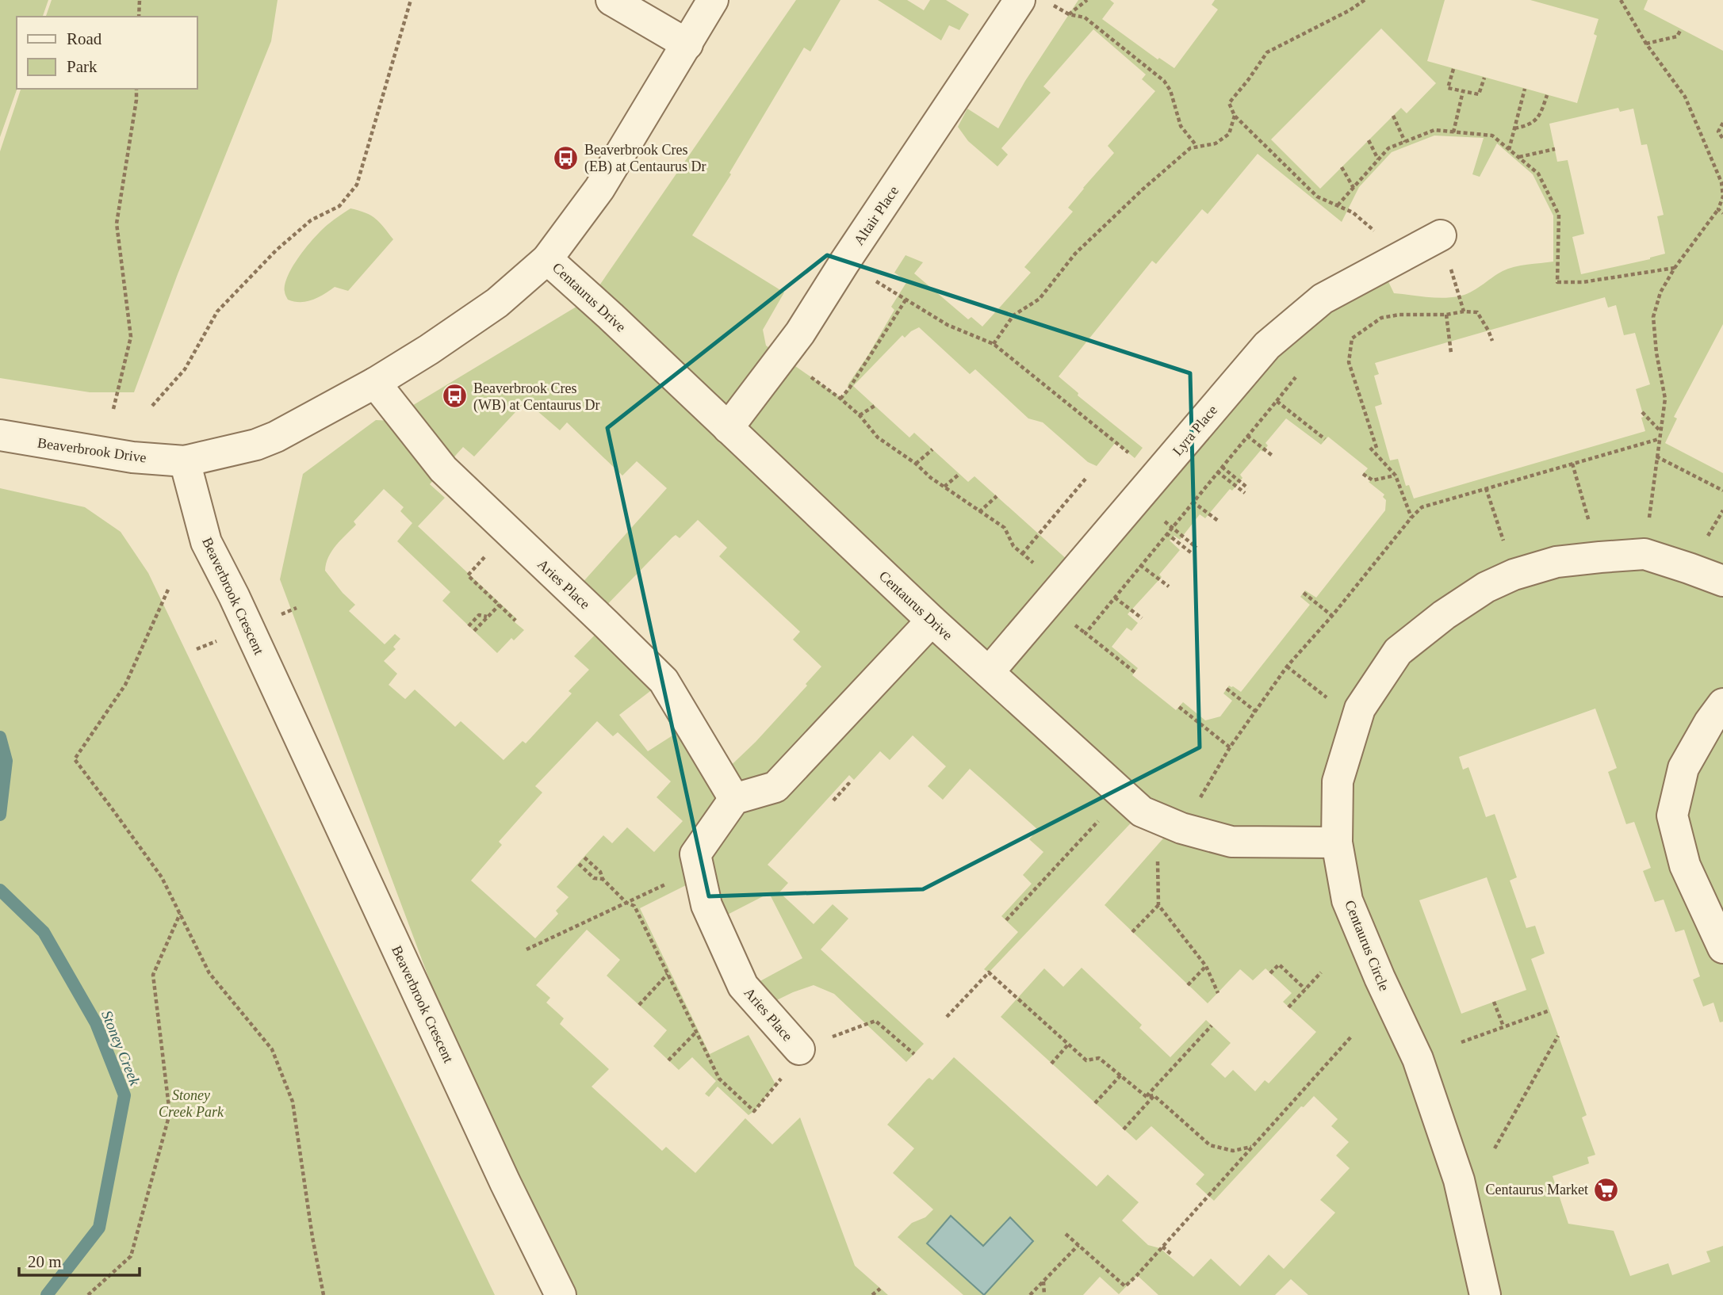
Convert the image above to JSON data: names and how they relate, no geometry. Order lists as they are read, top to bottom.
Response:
{
  "streets": {
    "street": [
      "Altair Place",
      "Centaurus Drive",
      "Lyra Place",
      "Beaverbrook Drive",
      "Aries Place",
      "Beaverbrook Crescent",
      "Centaurus Circle"
    ]
  },
  "crossings": [
    ["Altair Place", "Centaurus Drive"],
    ["Centaurus Drive", "Lyra Place"],
    ["Centaurus Drive", "Centaurus Circle"],
    ["Beaverbrook Drive", "Beaverbrook Crescent"]
  ],
  "water": ["Stoney Creek"],
  "parks": ["Stoney Creek Park"],
  "places": {
    "bus stop": ["Beaverbrook Cres (EB) at Centaurus Dr", "Beaverbrook Cres (WB) at Centaurus Dr"],
    "supermarket": ["Centaurus Market"]
  },
  "legend": ["Road", "Park"],
  "scale_bar": "20 m"
}
